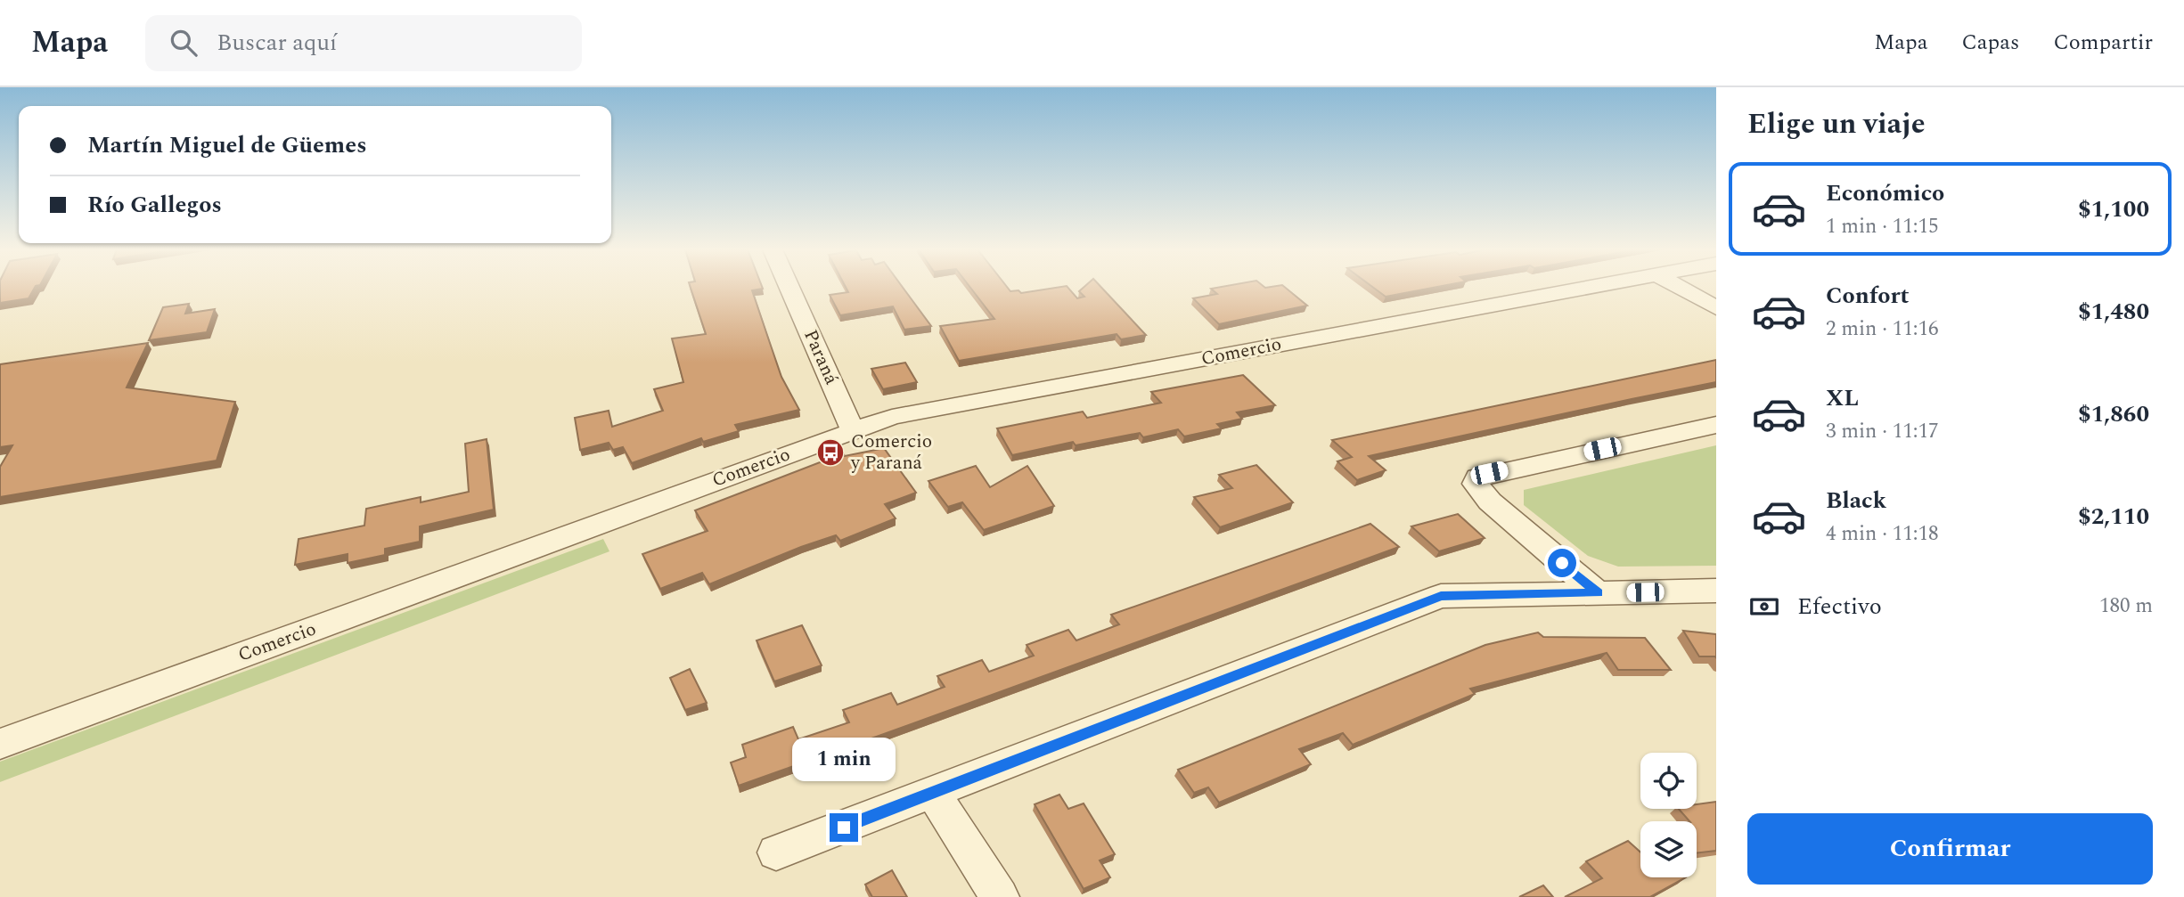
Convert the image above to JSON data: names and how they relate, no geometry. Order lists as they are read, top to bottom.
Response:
{
  "streets": {
    "street": ["Comercio", "Paraná"]
  },
  "crossings": [
    ["Comercio", "Paraná"]
  ],
  "places": {
    "bus stop": ["Comercio y Paraná"]
  },
  "page": {
    "header": "Mapa",
    "search": "Buscar aquí",
    "nav": ["Mapa", "Capas", "Compartir"],
    "heading": "Elige un viaje",
    "banner": ["Martín Miguel de Güemes", "Río Gallegos"],
    "list": [
      {
        "name": "Económico",
        "note": "1 min · 11:15",
        "value": "$1,100"
      },
      {
        "name": "Confort",
        "note": "2 min · 11:16",
        "value": "$1,480"
      },
      {
        "name": "XL",
        "note": "3 min · 11:17",
        "value": "$1,860"
      },
      {
        "name": "Black",
        "note": "4 min · 11:18",
        "value": "$2,110"
      }
    ],
    "pay": ["Efectivo", "180 m"],
    "bubble": "1 min",
    "buttons": "Confirmar"
  }
}
